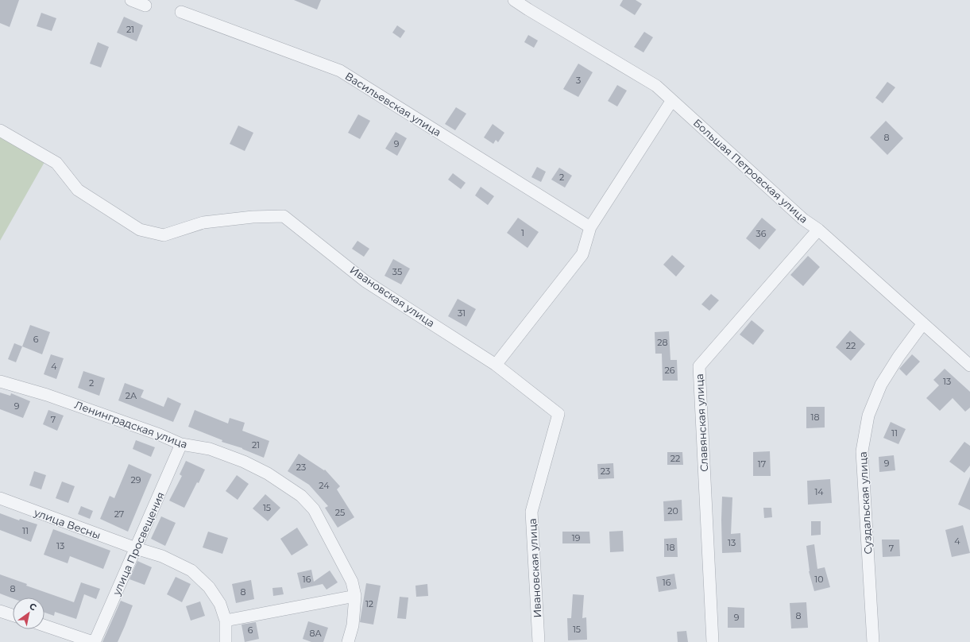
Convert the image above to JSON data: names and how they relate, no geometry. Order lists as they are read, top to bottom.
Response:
{
  "streets": {
    "street": [
      "Васильевская улица",
      "Большая Петровская улица",
      "Ивановская улица",
      "Славянская улица",
      "Ленинградская улица",
      "Суздальская улица",
      "улица Весны",
      "улица Просвещения"
    ]
  },
  "crossings": [
    ["Большая Петровская улица", "Славянская улица"],
    ["Большая Петровская улица", "Суздальская улица"],
    ["Ленинградская улица", "улица Просвещения"],
    ["улица Весны", "улица Просвещения"]
  ],
  "house_numbers": [
    "21",
    "3",
    "8",
    "9",
    "2",
    "1",
    "36",
    "35",
    "31",
    "6",
    "28",
    "22",
    "4",
    "26",
    "13",
    "2",
    "2А",
    "9",
    "18",
    "7",
    "11",
    "21",
    "22",
    "9",
    "17",
    "23",
    "23",
    "29",
    "24",
    "14",
    "15",
    "20",
    "25",
    "27",
    "11",
    "19",
    "4",
    "13",
    "13",
    "18",
    "7",
    "16",
    "10",
    "16",
    "8",
    "8",
    "12",
    "8",
    "9",
    "15",
    "6",
    "8А"
  ],
  "north": "top right"
}
